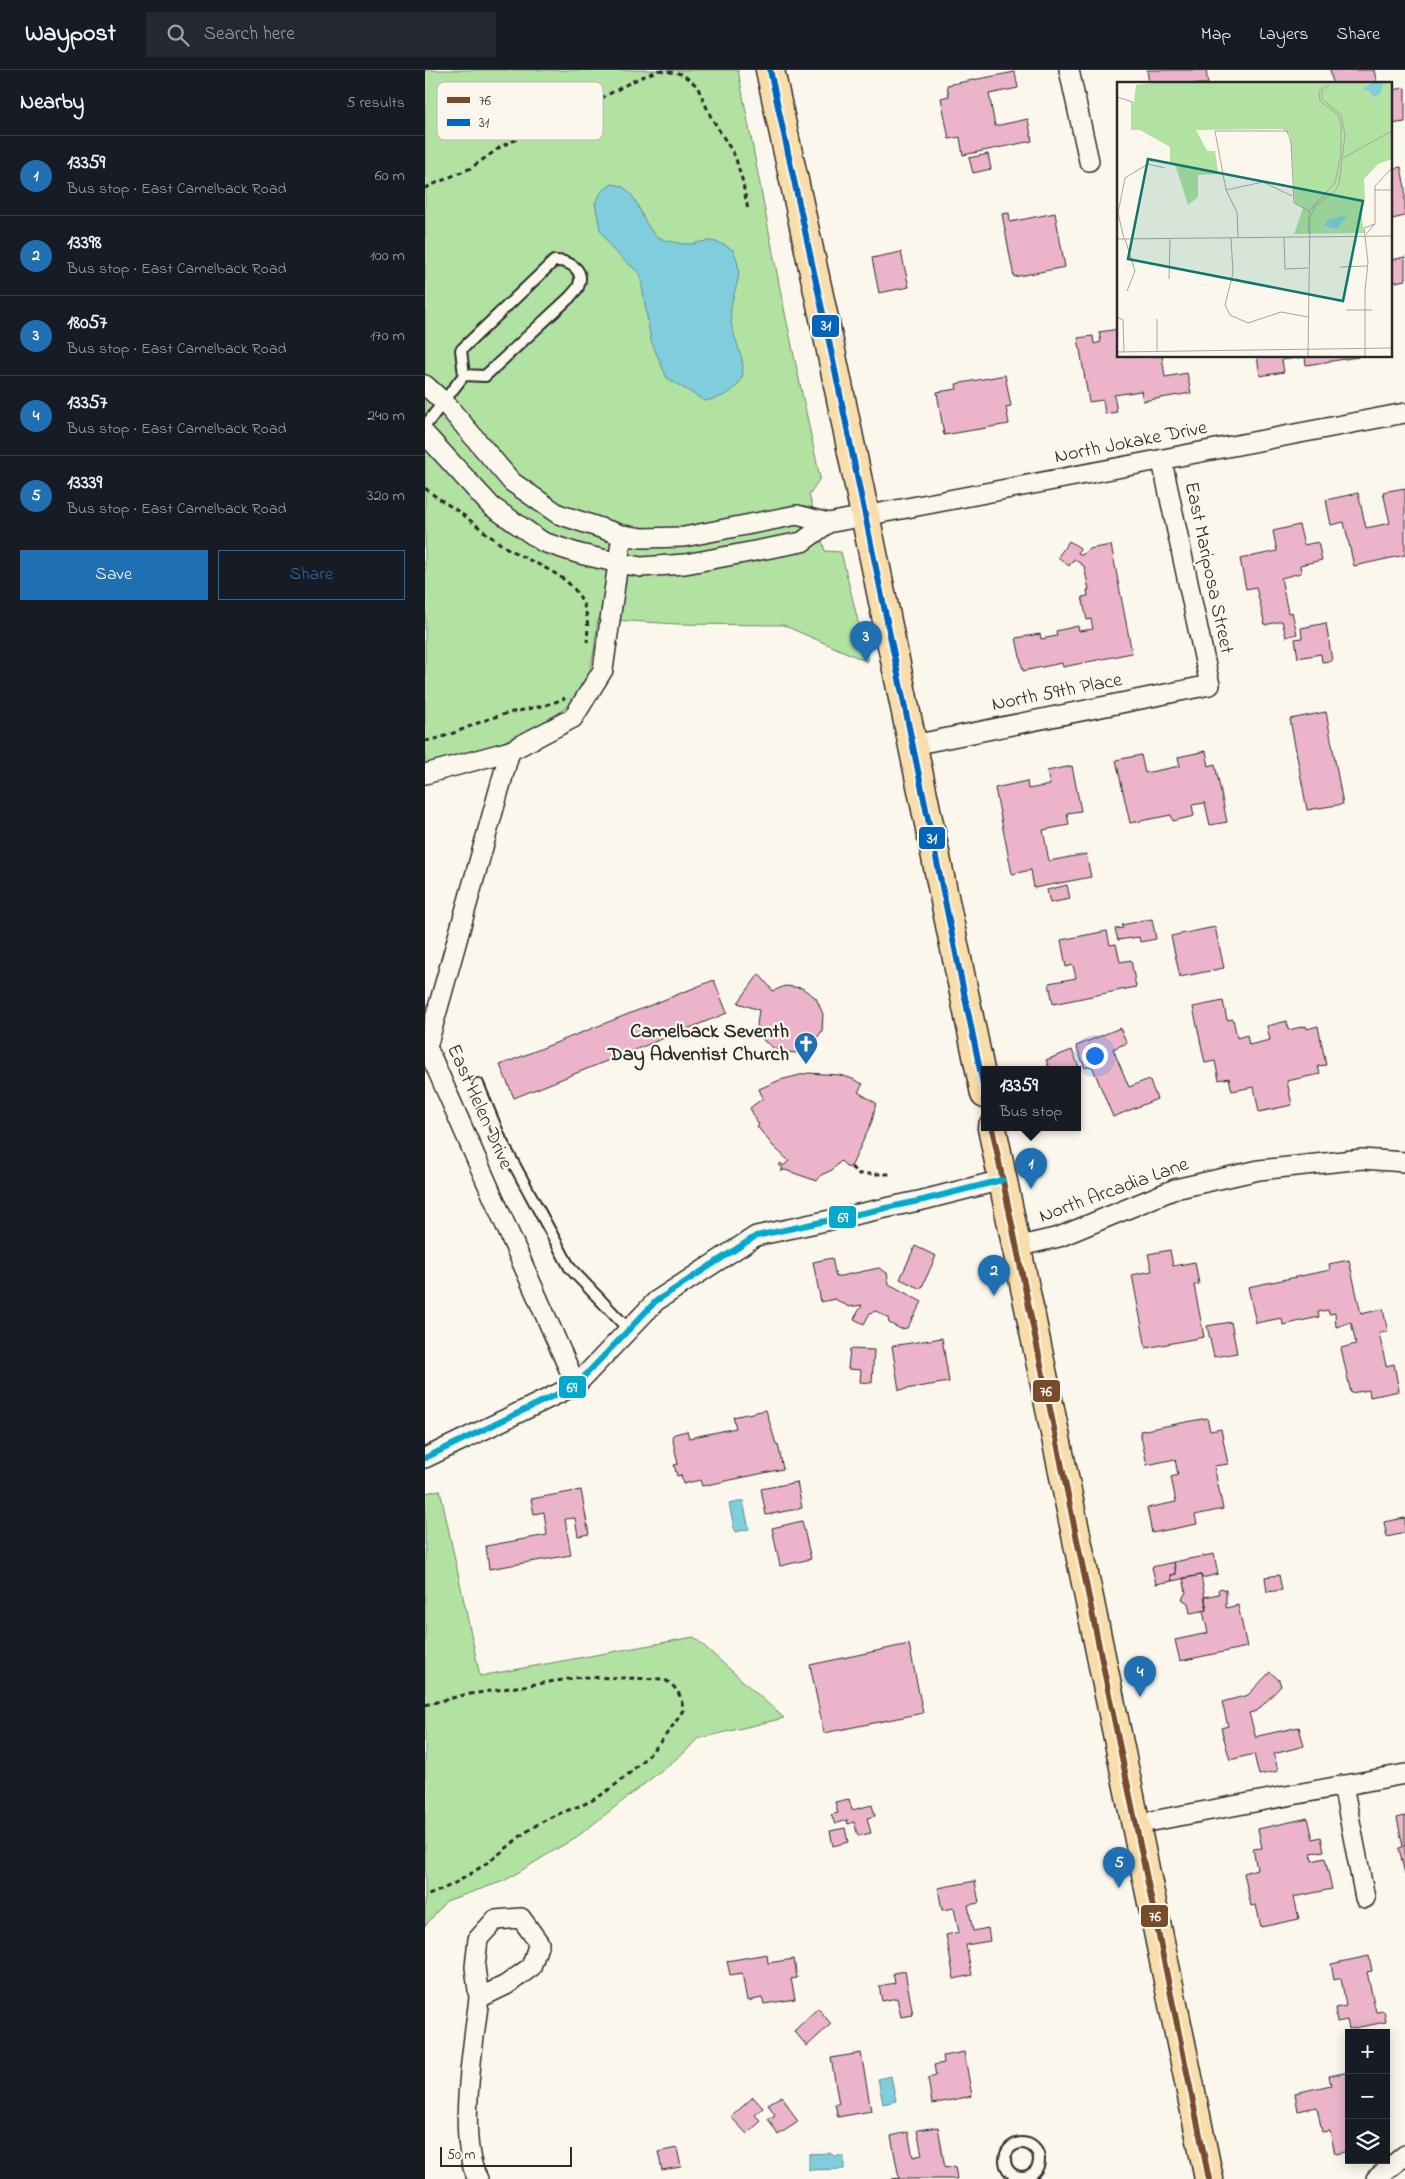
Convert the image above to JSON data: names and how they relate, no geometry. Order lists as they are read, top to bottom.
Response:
{
  "streets": {
    "street": [
      "North Jokake Drive",
      "East Mariposa Street",
      "North 59th Place",
      "East Helen Drive",
      "North Arcadia Lane"
    ]
  },
  "crossings": [
    ["North Jokake Drive", "East Mariposa Street"],
    ["East Mariposa Street", "North 59th Place"]
  ],
  "places": {
    "church": ["Camelback Seventh Day Adventist Church"]
  },
  "lines": ["transit line 31", "transit line 76", "transit line 69"],
  "legend": ["76", "31"],
  "scale_bar": "50 m",
  "page": {
    "header": "Waypost",
    "search": "Search here",
    "nav": ["Map", "Layers", "Share"],
    "heading": ["Nearby", "5 results"],
    "list": [
      {
        "mark": "1",
        "name": "13359",
        "note": "Bus stop · East Camelback Road",
        "value": "60 m"
      },
      {
        "mark": "2",
        "name": "13398",
        "note": "Bus stop · East Camelback Road",
        "value": "100 m"
      },
      {
        "mark": "3",
        "name": "18057",
        "note": "Bus stop · East Camelback Road",
        "value": "170 m"
      },
      {
        "mark": "4",
        "name": "13357",
        "note": "Bus stop · East Camelback Road",
        "value": "240 m"
      },
      {
        "mark": "5",
        "name": "13339",
        "note": "Bus stop · East Camelback Road",
        "value": "320 m"
      }
    ],
    "buttons": ["Save", "Share"],
    "pins": [
      "3",
      "1",
      "2",
      "4",
      "5"
    ],
    "popup": ["13359", "Bus stop"],
    "map_buttons": ["+", "−"],
    "scale": "50 m"
  }
}
